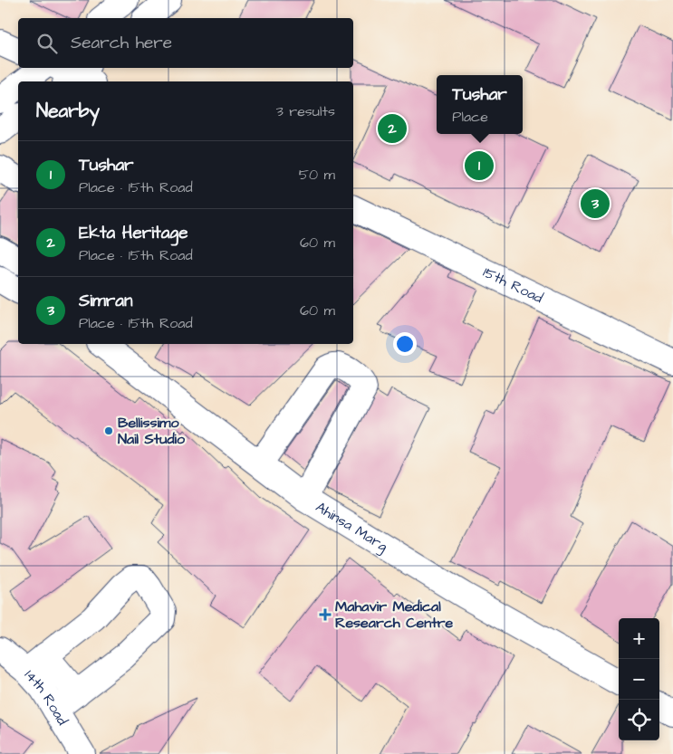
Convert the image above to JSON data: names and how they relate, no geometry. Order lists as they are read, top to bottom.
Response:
{
  "streets": {
    "street": ["15th Road", "Ahinsa Marg", "14th Road"]
  },
  "places": {
    "other": ["Bellissimo Nail Studio"],
    "health": ["Mahavir Medical Research Centre"]
  },
  "page": {
    "search": "Search here",
    "popup": ["Tushar", "Place"],
    "heading": ["Nearby", "3 results"],
    "pins": ["2", "1", "3"],
    "list": [
      {
        "mark": "1",
        "name": "Tushar",
        "note": "Place · 15th Road",
        "value": "50 m"
      },
      {
        "mark": "2",
        "name": "Ekta Heritage",
        "note": "Place · 15th Road",
        "value": "60 m"
      },
      {
        "mark": "3",
        "name": "Simran",
        "note": "Place · 15th Road",
        "value": "60 m"
      }
    ],
    "map_buttons": ["+", "−"]
  }
}
